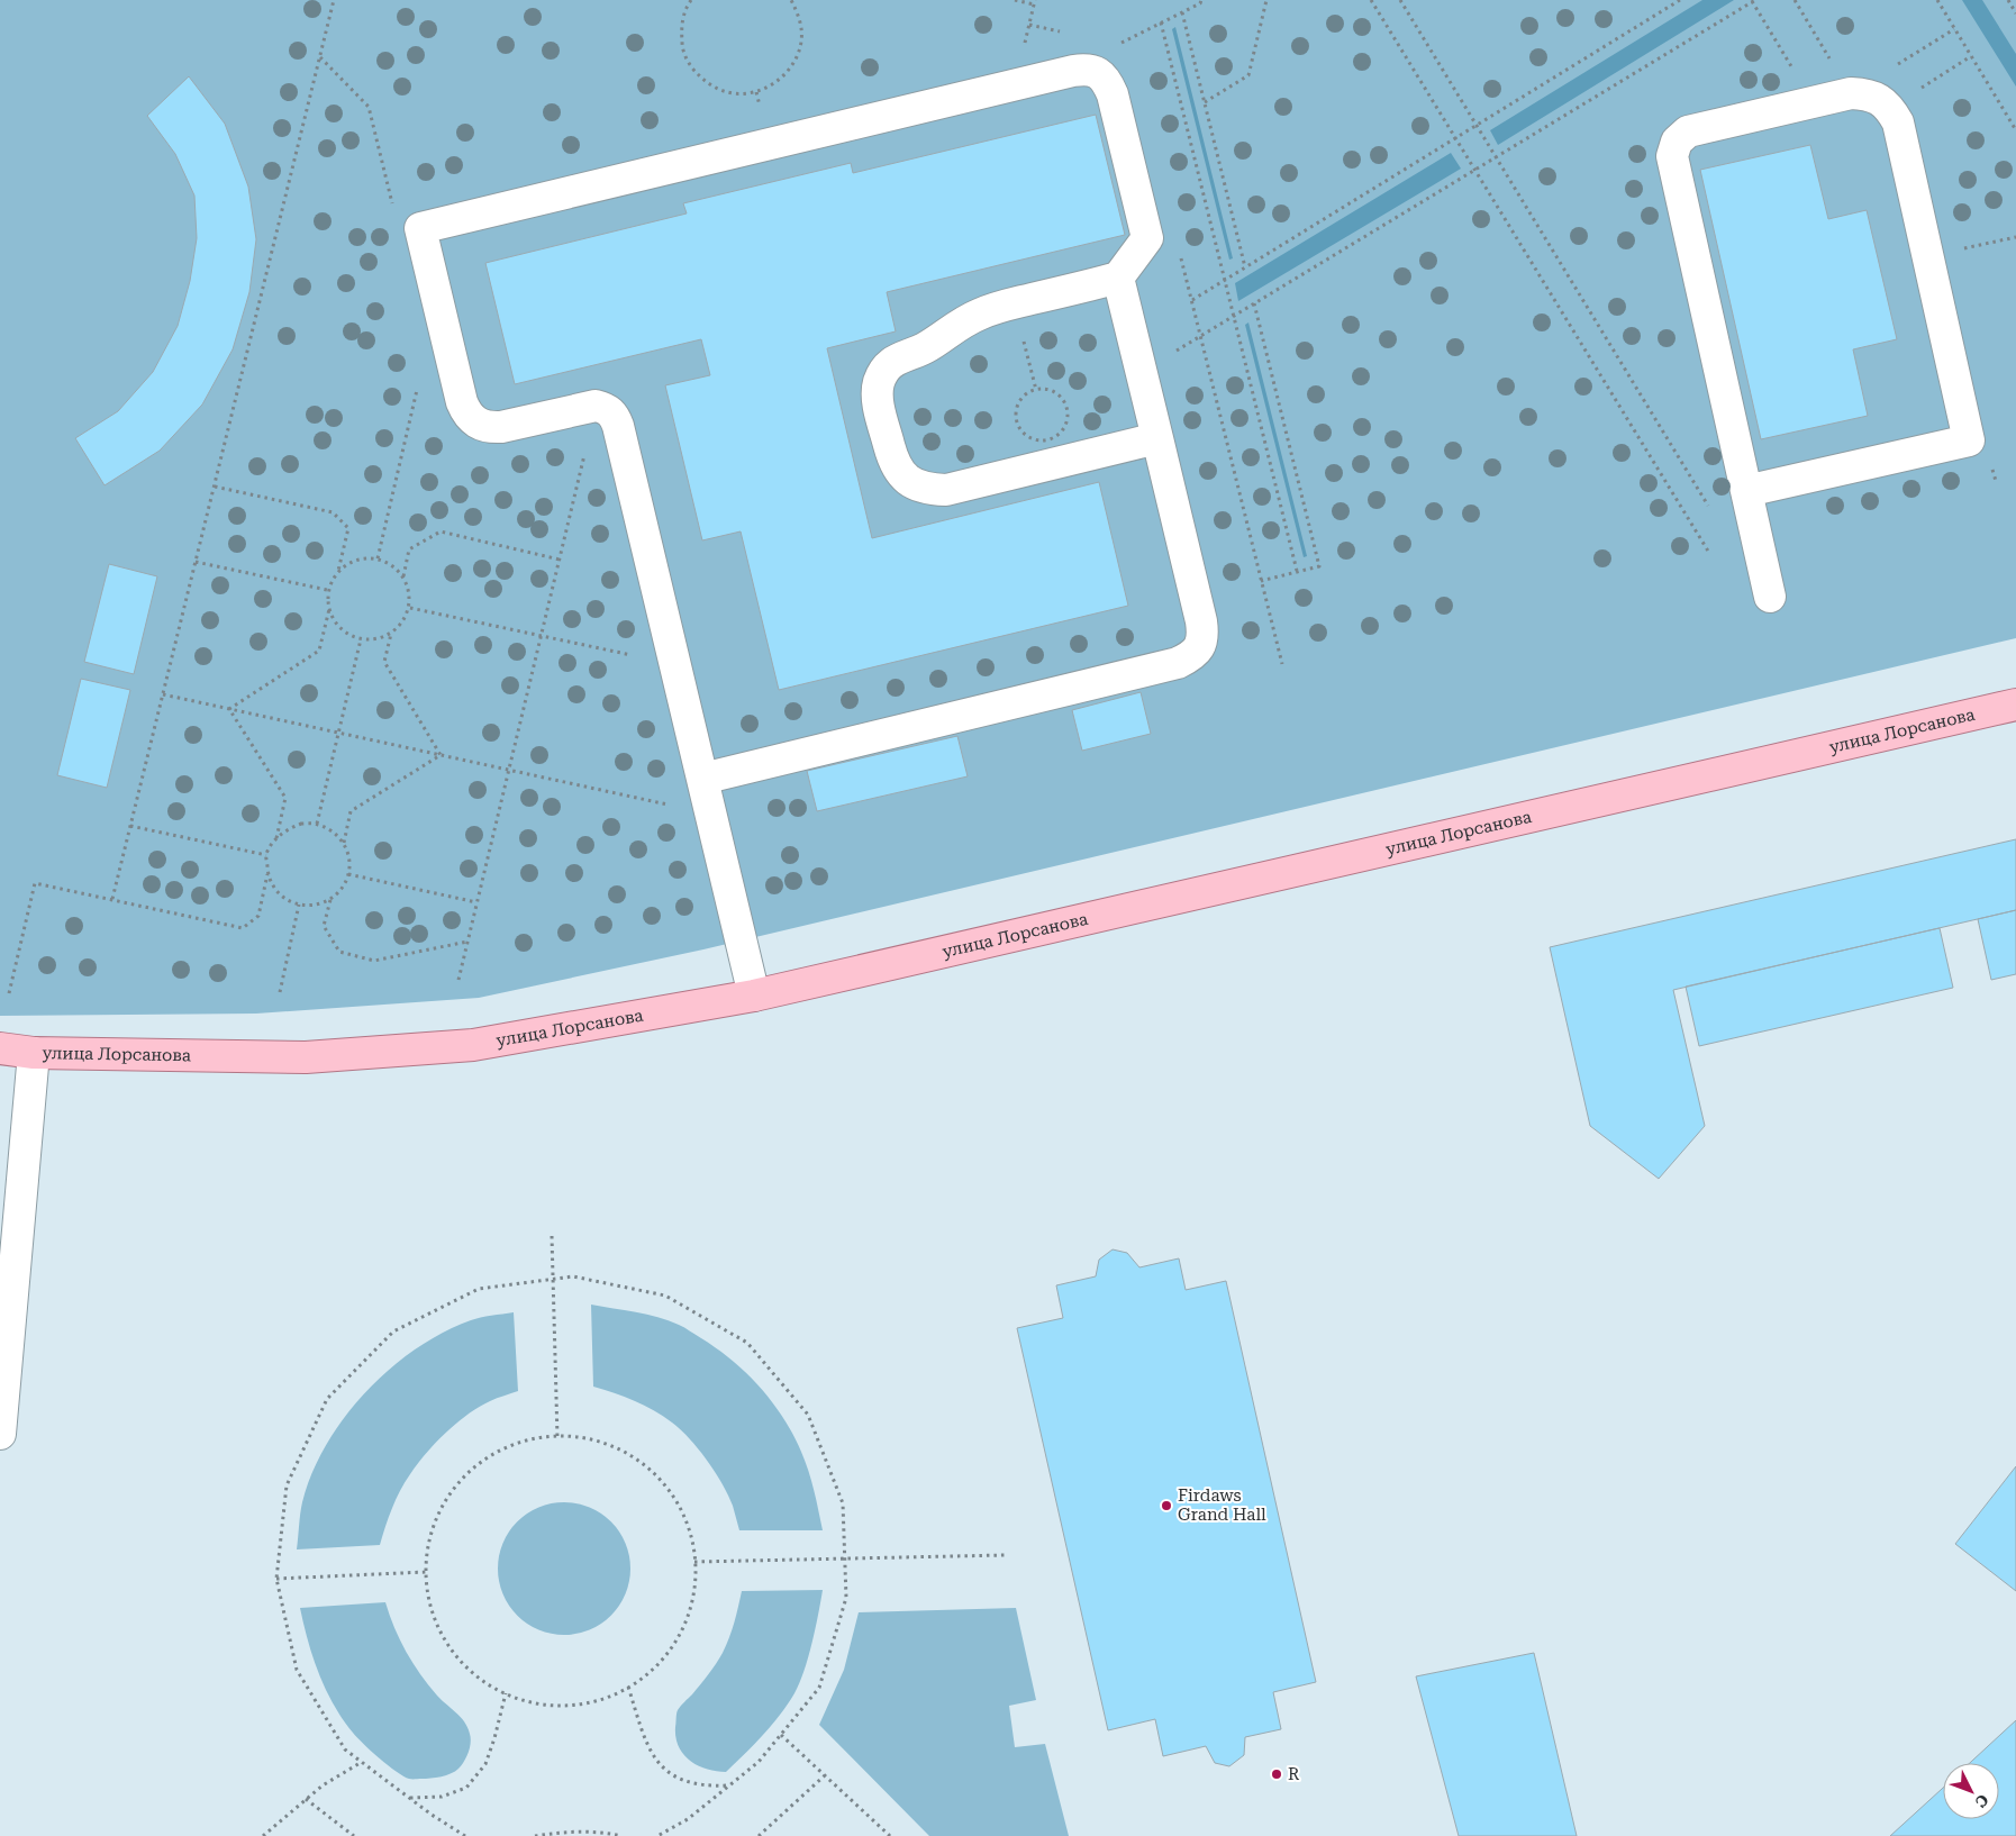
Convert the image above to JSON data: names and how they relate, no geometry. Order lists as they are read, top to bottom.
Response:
{
  "streets": {
    "main road": ["улица Лорсанова"]
  },
  "places": ["Firdaws Grand Hall", "R"],
  "north": "bottom right"
}
